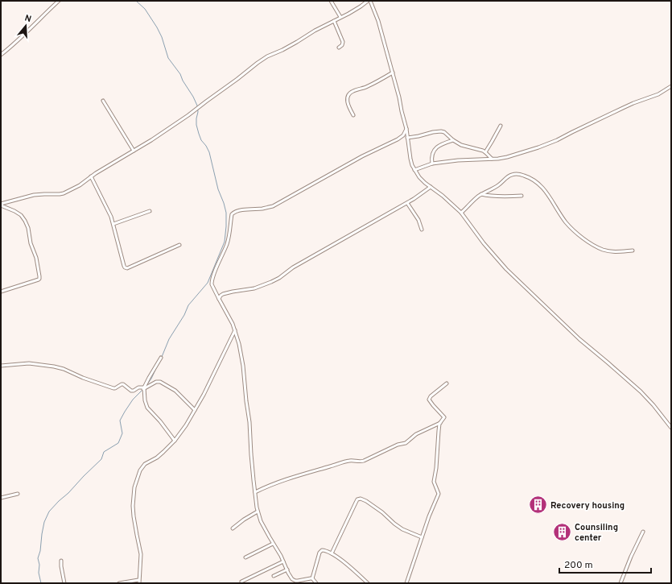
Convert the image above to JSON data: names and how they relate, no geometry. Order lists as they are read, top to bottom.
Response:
{
  "places": {
    "building": ["Recovery housing", "Counsiling center"]
  },
  "scale_bar": "200 m",
  "north": "top"
}
